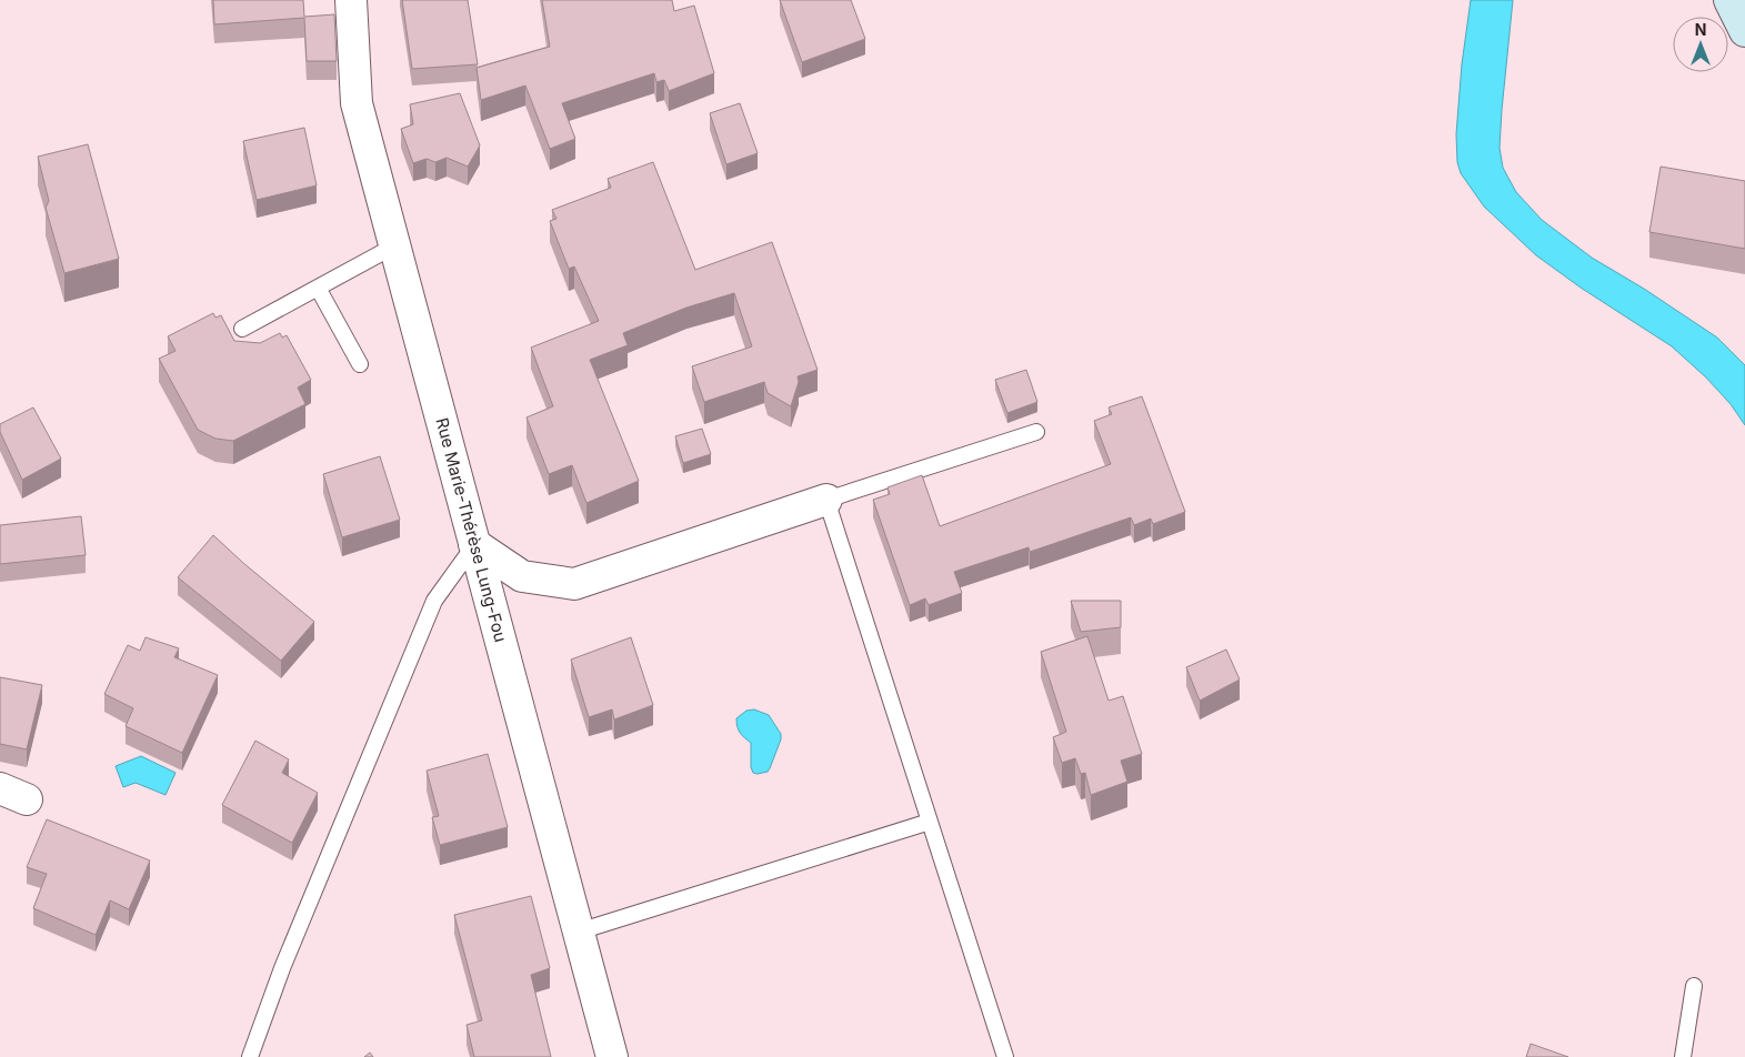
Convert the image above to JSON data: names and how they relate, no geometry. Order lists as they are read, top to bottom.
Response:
{
  "streets": {
    "street": ["Rue Marie-Thérèse Lung-Fou"]
  },
  "north": "top"
}
